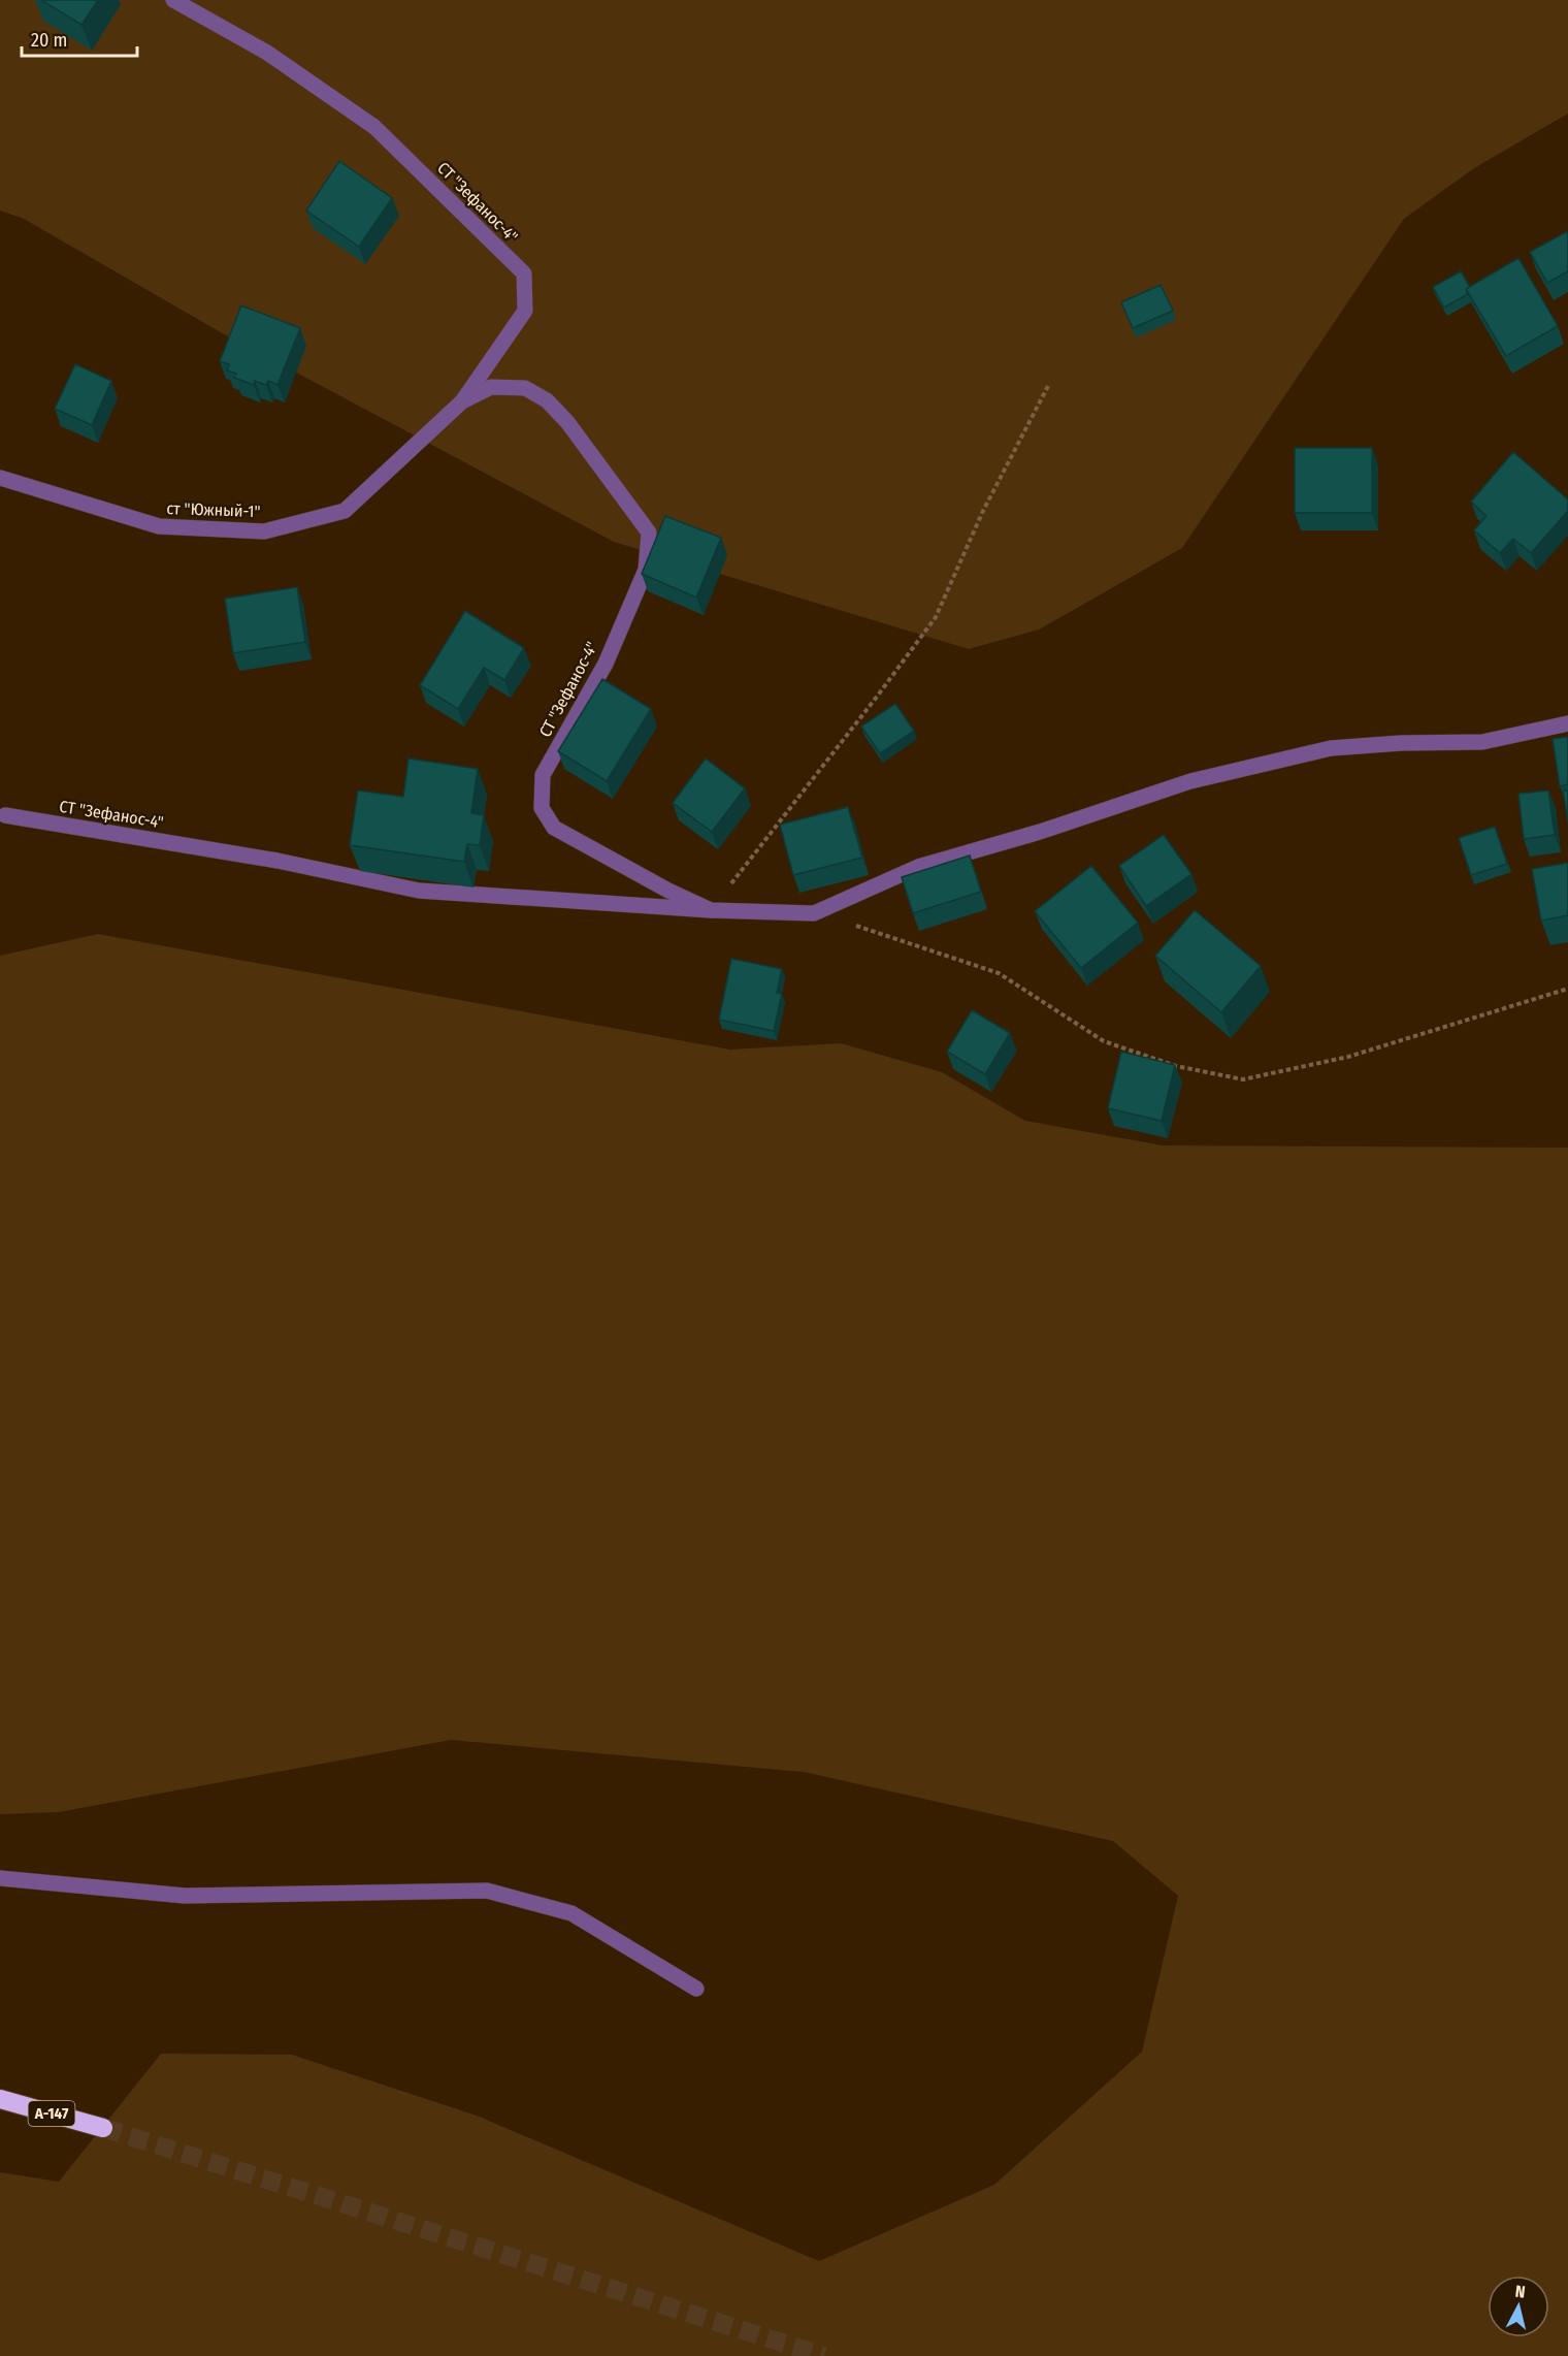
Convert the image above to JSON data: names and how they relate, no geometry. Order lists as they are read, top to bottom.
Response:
{
  "streets": {
    "highway": ["А-147"],
    "street": ["СТ \"Зефанос-4\"", "ст \"Южный-1\""]
  },
  "crossings": [
    ["СТ \"Зефанос-4\"", "ст \"Южный-1\""]
  ],
  "scale_bar": "20 m",
  "north": "top"
}
